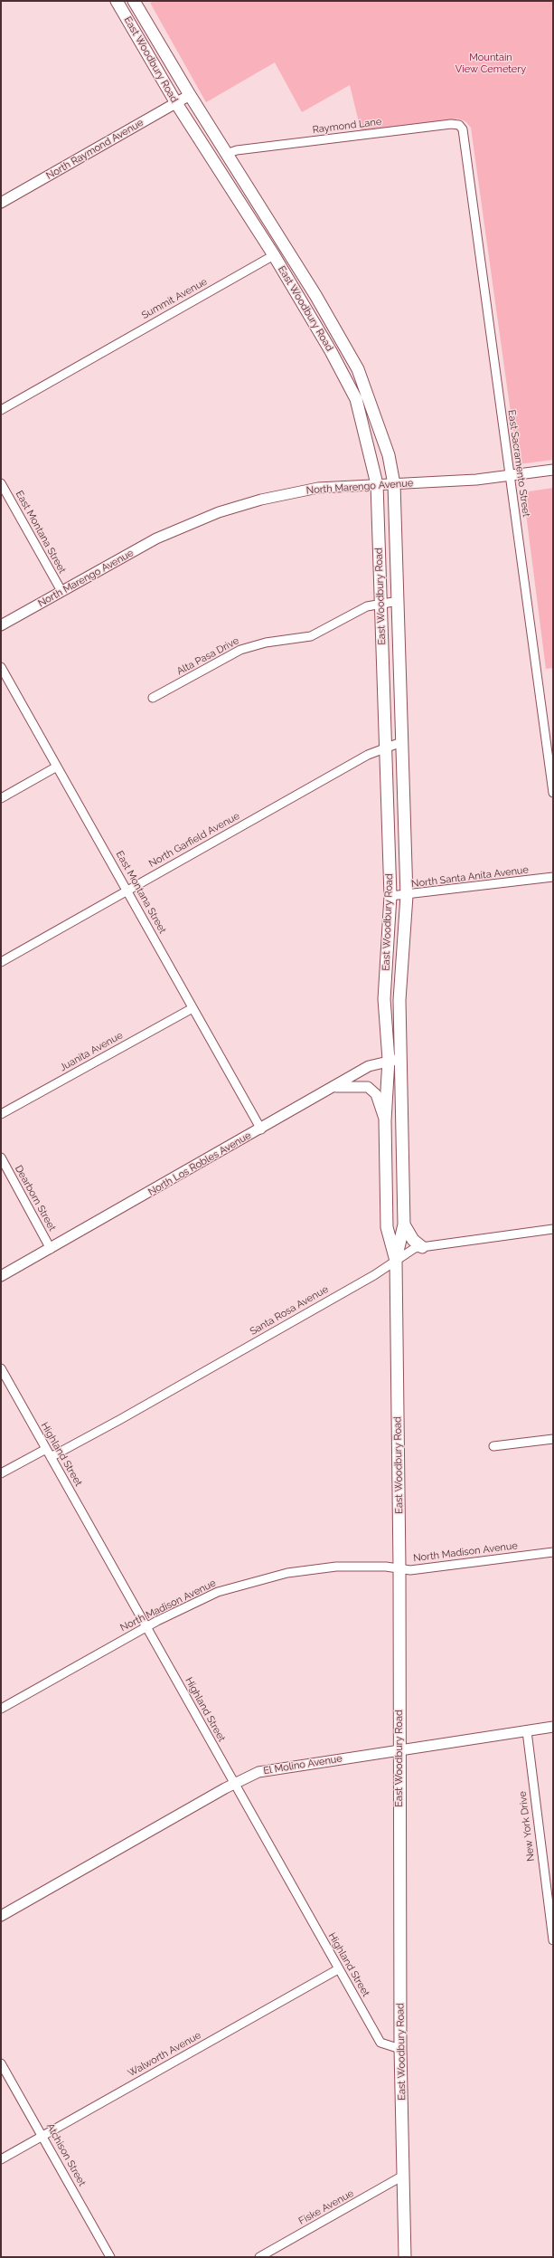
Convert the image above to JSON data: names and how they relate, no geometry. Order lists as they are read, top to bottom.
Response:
{
  "streets": {
    "main road": ["East Woodbury Road"],
    "street": [
      "Raymond Lane",
      "North Raymond Avenue",
      "Summit Avenue",
      "East Sacramento Street",
      "North Marengo Avenue",
      "East Montana Street",
      "Alta Pasa Drive",
      "North Garfield Avenue",
      "North Santa Anita Avenue",
      "Juanita Avenue",
      "North Los Robles Avenue",
      "Dearborn Street",
      "Santa Rosa Avenue",
      "Highland Street",
      "North Madison Avenue",
      "El Molino Avenue",
      "New York Drive",
      "Walworth Avenue",
      "Atchison Street",
      "Fiske Avenue"
    ]
  },
  "crossings": [
    ["East Woodbury Road", "Raymond Lane"],
    ["East Woodbury Road", "North Raymond Avenue"],
    ["East Woodbury Road", "Summit Avenue"],
    ["East Woodbury Road", "North Marengo Avenue"],
    ["East Woodbury Road", "Alta Pasa Drive"],
    ["East Woodbury Road", "North Garfield Avenue"],
    ["East Woodbury Road", "North Santa Anita Avenue"],
    ["East Woodbury Road", "North Los Robles Avenue"],
    ["East Woodbury Road", "Santa Rosa Avenue"],
    ["East Woodbury Road", "Highland Street"],
    ["East Woodbury Road", "North Madison Avenue"],
    ["East Woodbury Road", "El Molino Avenue"],
    ["East Woodbury Road", "Fiske Avenue"],
    ["Raymond Lane", "East Sacramento Street"],
    ["East Sacramento Street", "North Marengo Avenue"],
    ["North Marengo Avenue", "East Montana Street"],
    ["East Montana Street", "North Garfield Avenue"],
    ["East Montana Street", "Juanita Avenue"],
    ["East Montana Street", "North Los Robles Avenue"],
    ["North Los Robles Avenue", "Dearborn Street"],
    ["Santa Rosa Avenue", "Highland Street"],
    ["Highland Street", "North Madison Avenue"],
    ["Highland Street", "El Molino Avenue"],
    ["Highland Street", "Walworth Avenue"],
    ["El Molino Avenue", "New York Drive"],
    ["Walworth Avenue", "Atchison Street"]
  ],
  "parks": ["Mountain View Cemetery"]
}
